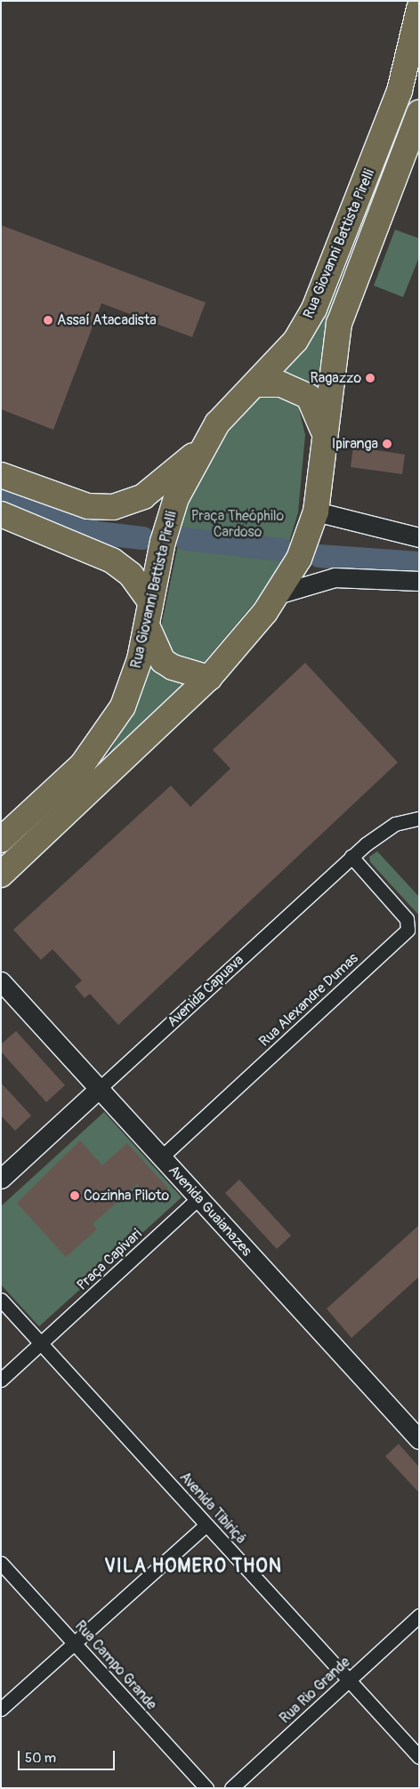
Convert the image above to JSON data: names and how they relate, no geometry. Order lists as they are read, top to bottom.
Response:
{
  "streets": {
    "highway": ["Rua Giovanni Battista Pirelli"],
    "main road": ["Avenida Capuava", "Avenida Guaianazes"],
    "street": [
      "Rua Alexandre Dumas",
      "Praça Capivari",
      "Avenida Tibiriçá",
      "Rua Campo Grande",
      "Rua Rio Grande"
    ]
  },
  "crossings": [
    ["Avenida Capuava", "Rua Alexandre Dumas"],
    ["Avenida Capuava", "Avenida Guaianazes"],
    ["Rua Alexandre Dumas", "Avenida Guaianazes"],
    ["Avenida Guaianazes", "Praça Capivari"],
    ["Praça Capivari", "Avenida Tibiriçá"],
    ["Avenida Tibiriçá", "Rua Rio Grande"]
  ],
  "districts": ["VILA HOMERO THON"],
  "parks": ["Praça Theóphilo Cardoso"],
  "places": [
    "Assaí Atacadista",
    "Ragazzo",
    "Ipiranga",
    "Cozinha Piloto"
  ],
  "scale_bar": "50 m"
}
